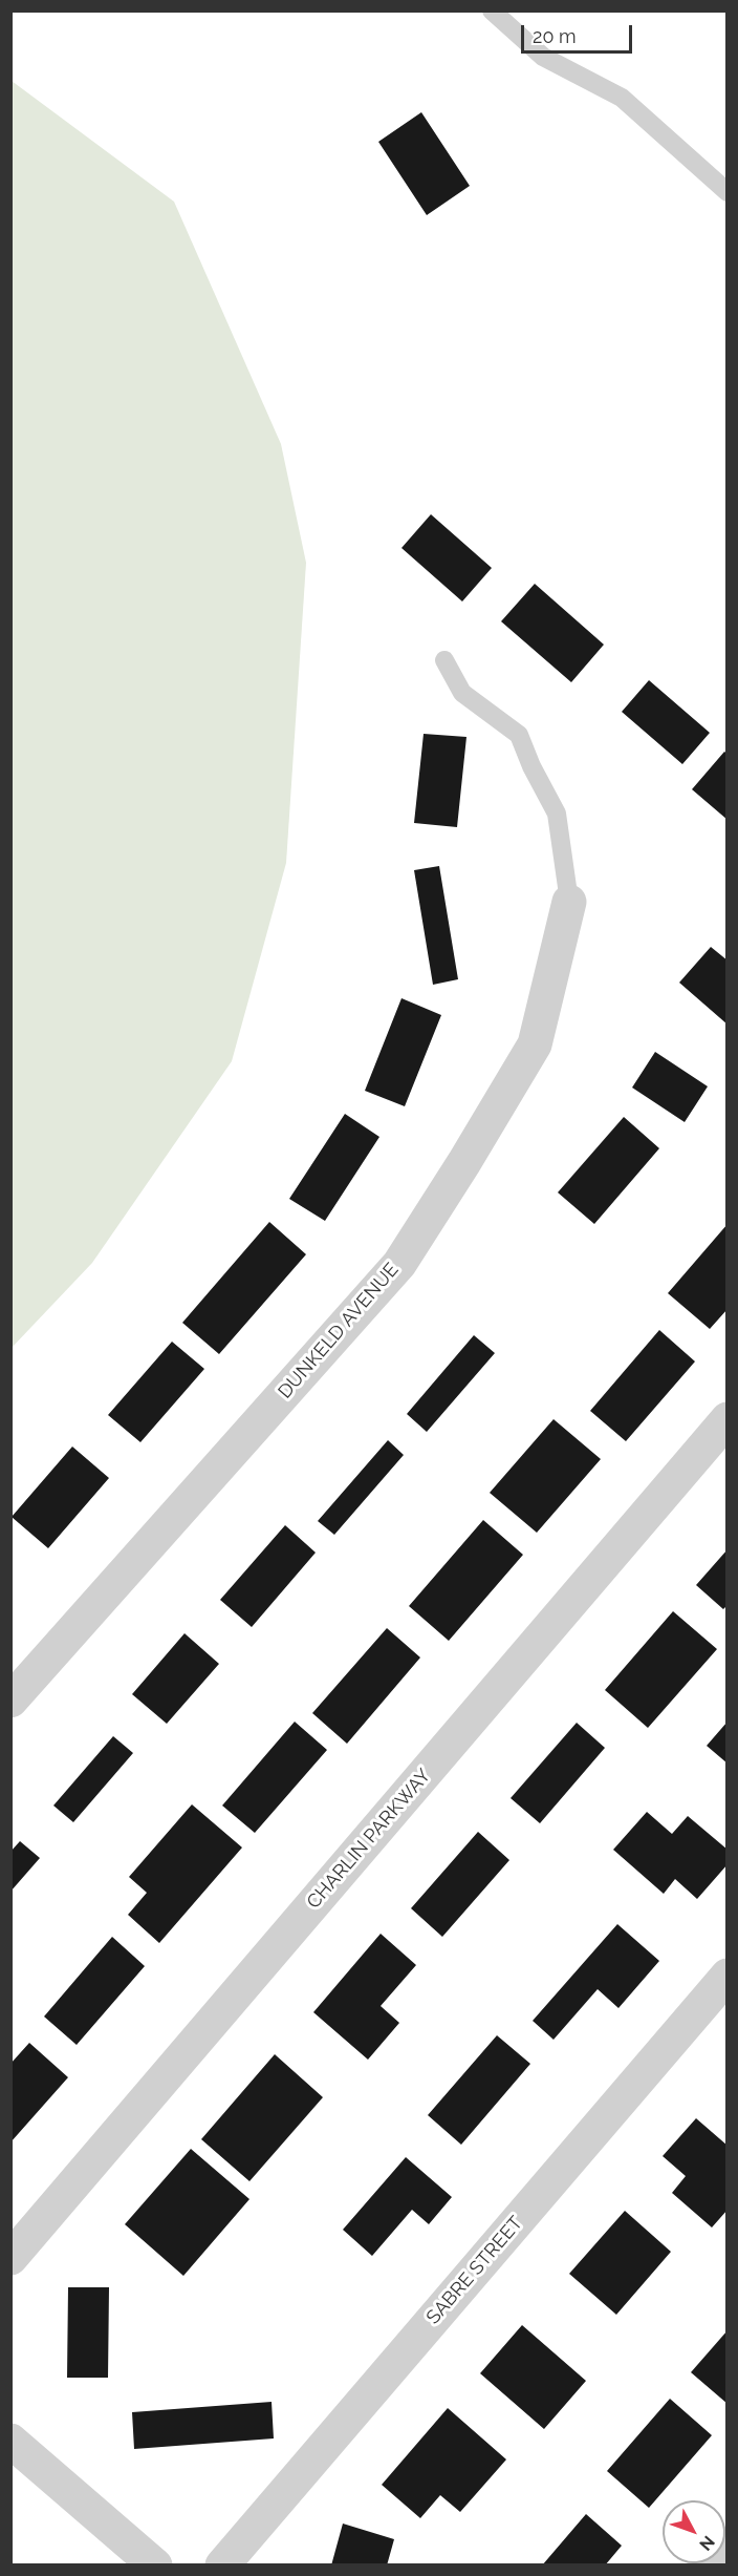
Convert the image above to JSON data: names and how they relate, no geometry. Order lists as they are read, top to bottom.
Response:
{
  "streets": {
    "street": ["DUNKELD AVENUE", "CHARLIN PARKWAY", "SABRE STREET"]
  },
  "scale_bar": "20 m",
  "north": "bottom right"
}
